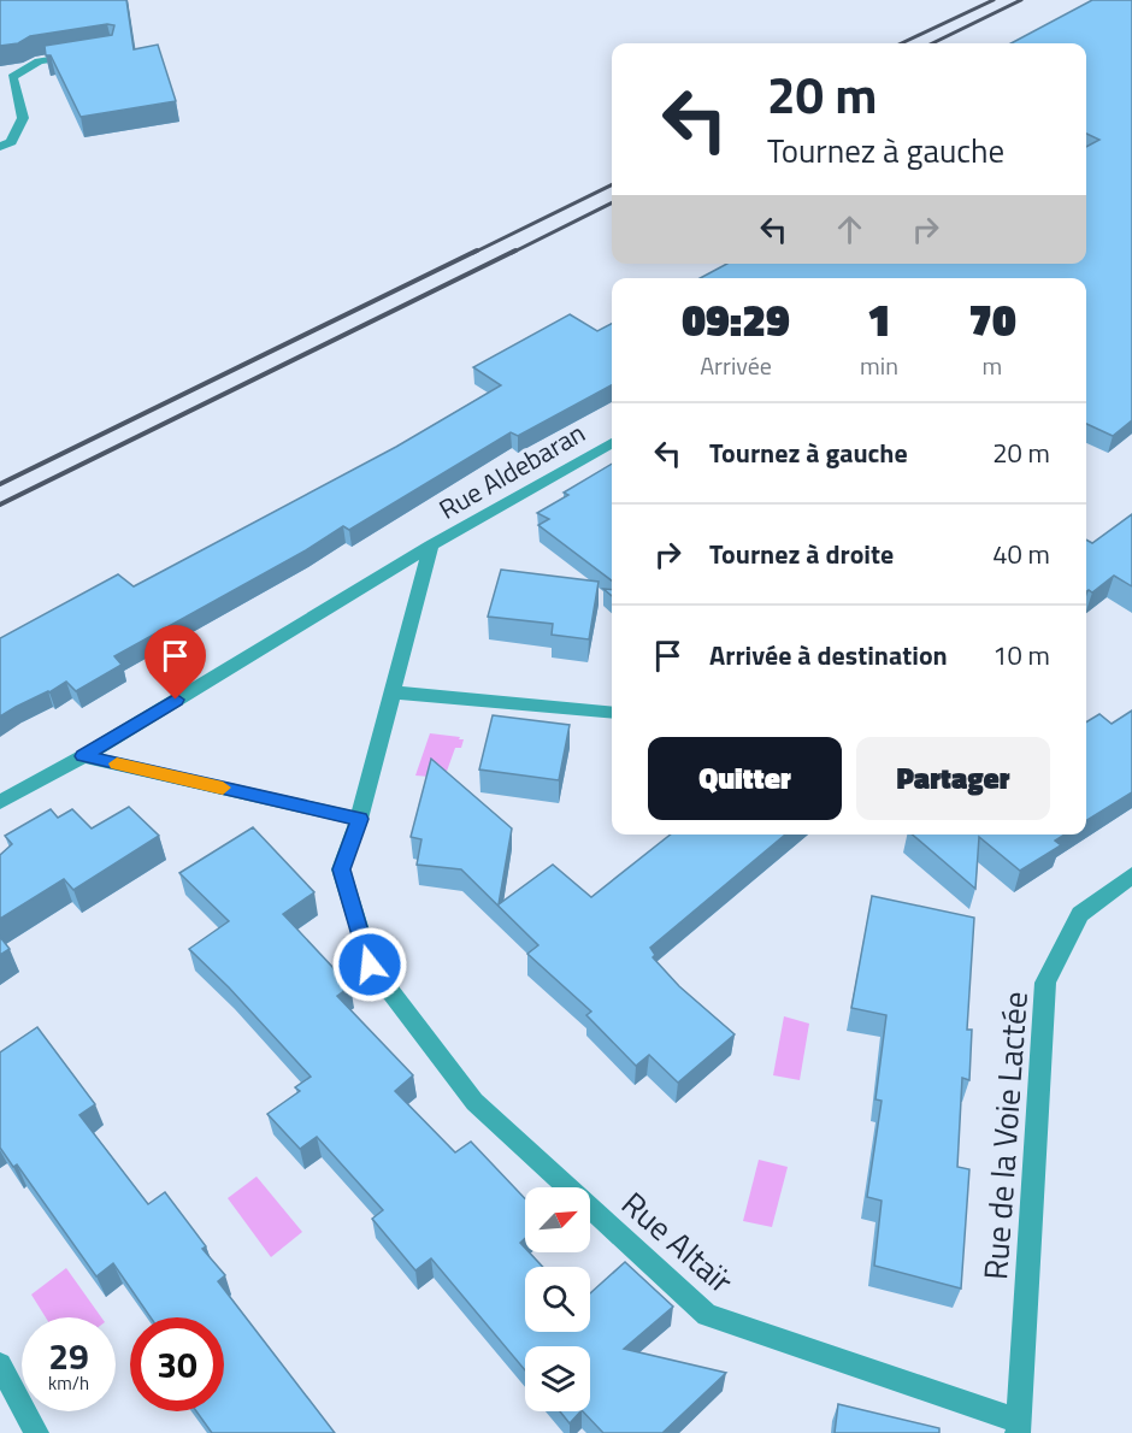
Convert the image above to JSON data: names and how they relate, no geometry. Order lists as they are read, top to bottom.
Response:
{
  "streets": {
    "street": ["Rue Aldebaran", "Rue de la Voie Lactée", "Rue Altaïr"]
  },
  "crossings": [
    ["Rue Aldebaran", "Rue Altaïr"],
    ["Rue de la Voie Lactée", "Rue Altaïr"]
  ],
  "north": "top right",
  "page": {
    "turn": ["20 m", "Tournez à gauche"],
    "eta": [
      "09:29",
      "Arrivée",
      "1",
      "min",
      "70",
      "m"
    ],
    "list": [
      {
        "name": "Tournez à gauche",
        "value": "20 m"
      },
      {
        "name": "Tournez à droite",
        "value": "40 m"
      },
      {
        "name": "Arrivée à destination",
        "value": "10 m"
      }
    ],
    "buttons": ["Quitter", "Partager"],
    "speed": "29 km/h",
    "limit": "30"
  }
}
